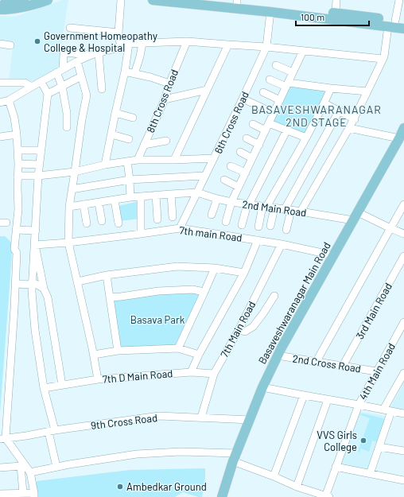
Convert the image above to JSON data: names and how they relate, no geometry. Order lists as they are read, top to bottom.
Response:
{
  "streets": {
    "main road": ["Basaveshwaranagar Main Road"],
    "street": [
      "8th Cross Road",
      "6th Cross Road",
      "2nd Main Road",
      "7th main Road",
      "3rd Main Road",
      "7th Main Road",
      "2nd Cross Road",
      "4th Main Road",
      "7th D Main Road",
      "9th Cross Road"
    ]
  },
  "crossings": [
    ["6th Cross Road", "2nd Main Road"],
    ["6th Cross Road", "7th main Road"],
    ["2nd Main Road", "Basaveshwaranagar Main Road"],
    ["7th main Road", "Basaveshwaranagar Main Road"],
    ["7th main Road", "7th Main Road"],
    ["Basaveshwaranagar Main Road", "2nd Cross Road"],
    ["Basaveshwaranagar Main Road", "9th Cross Road"],
    ["3rd Main Road", "2nd Cross Road"],
    ["7th Main Road", "7th D Main Road"],
    ["7th Main Road", "9th Cross Road"],
    ["2nd Cross Road", "4th Main Road"]
  ],
  "districts": ["BASAVESHWARANAGAR 2ND STAGE"],
  "parks": ["Basava Park"],
  "places": ["Government Homeopathy College & Hospital", "VVS Girls College", "Ambedkar Ground"],
  "scale_bar": "100 m"
}
